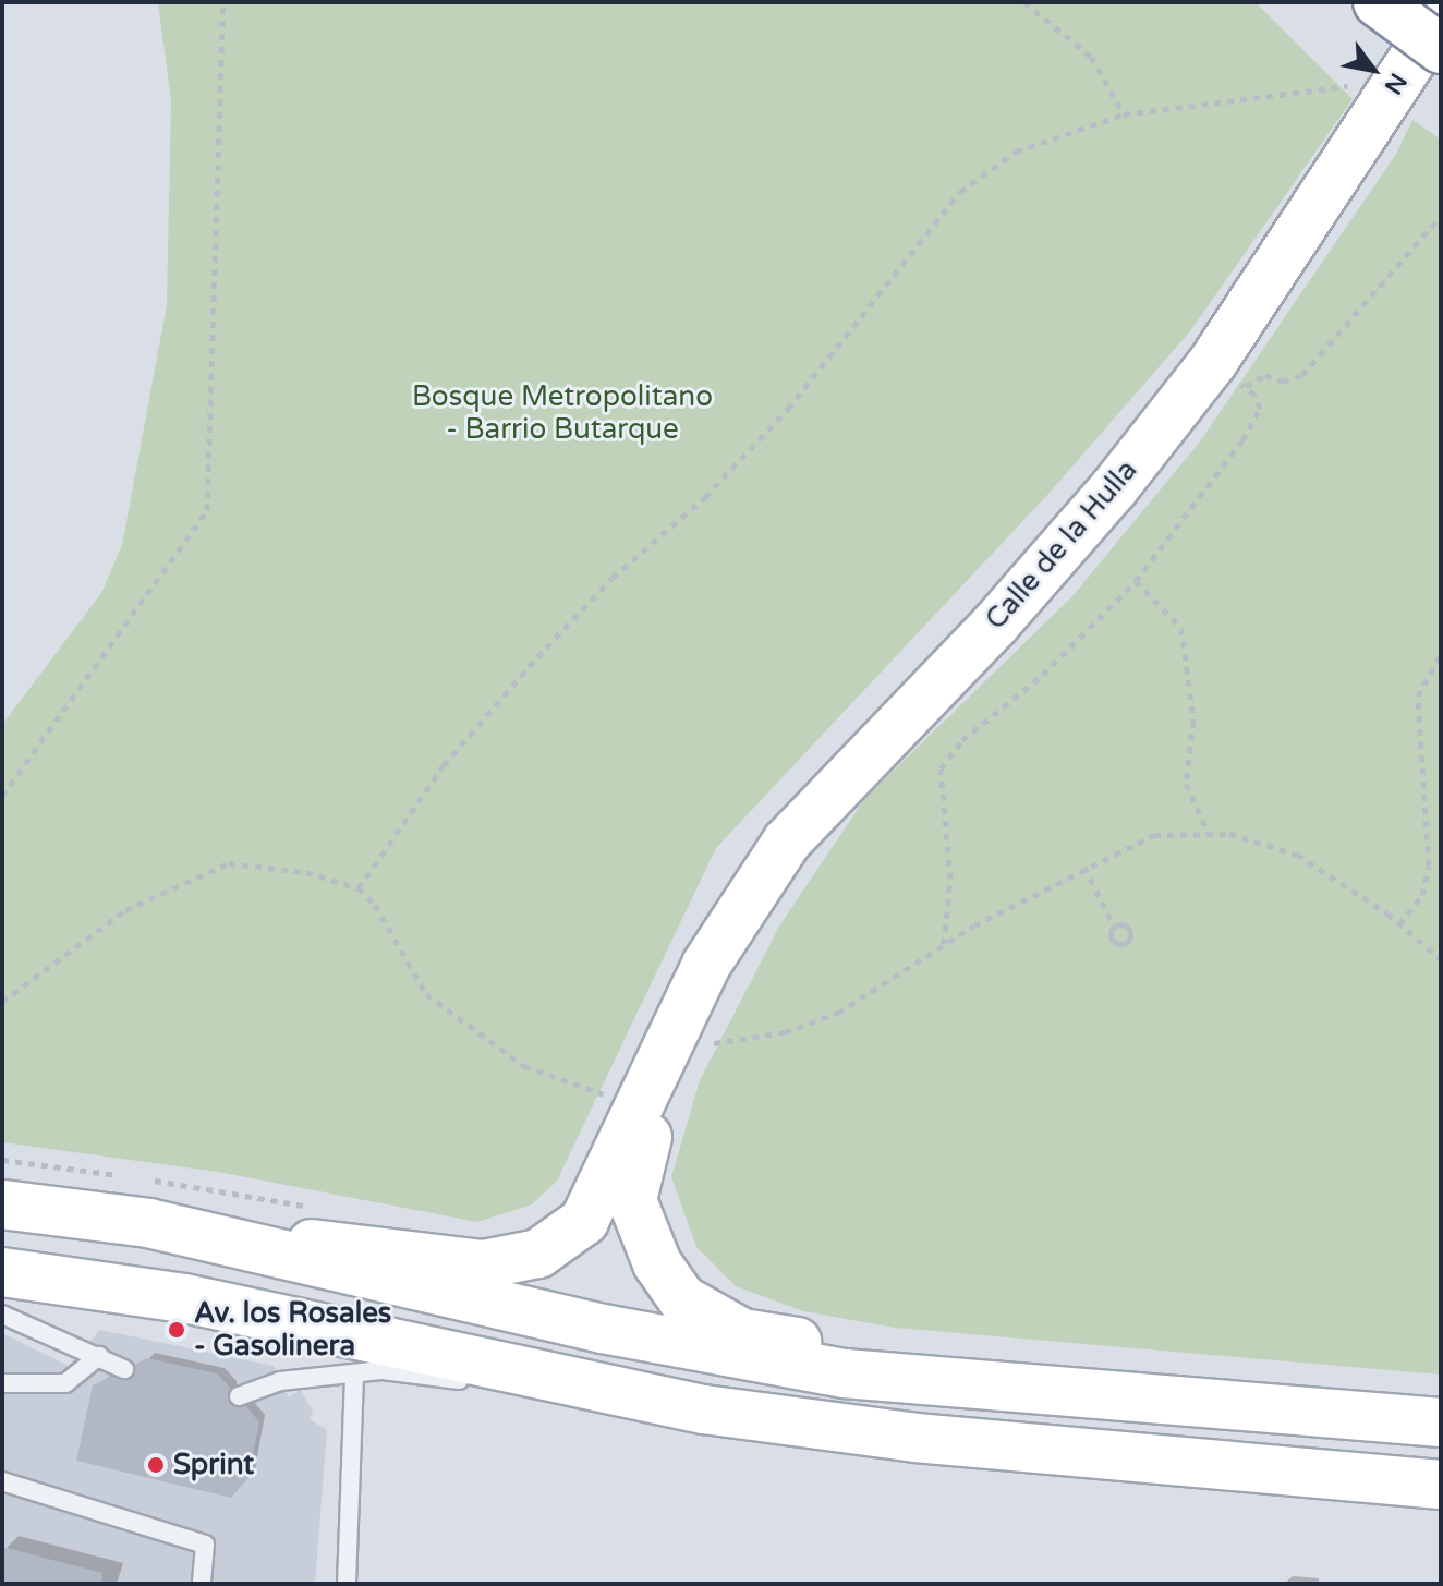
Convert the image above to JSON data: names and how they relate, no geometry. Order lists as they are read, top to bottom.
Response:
{
  "streets": {
    "main road": ["Calle de la Hulla"]
  },
  "parks": ["Bosque Metropolitano - Barrio Butarque"],
  "places": ["Av. los Rosales - Gasolinera", "Sprint"],
  "north": "bottom right"
}
